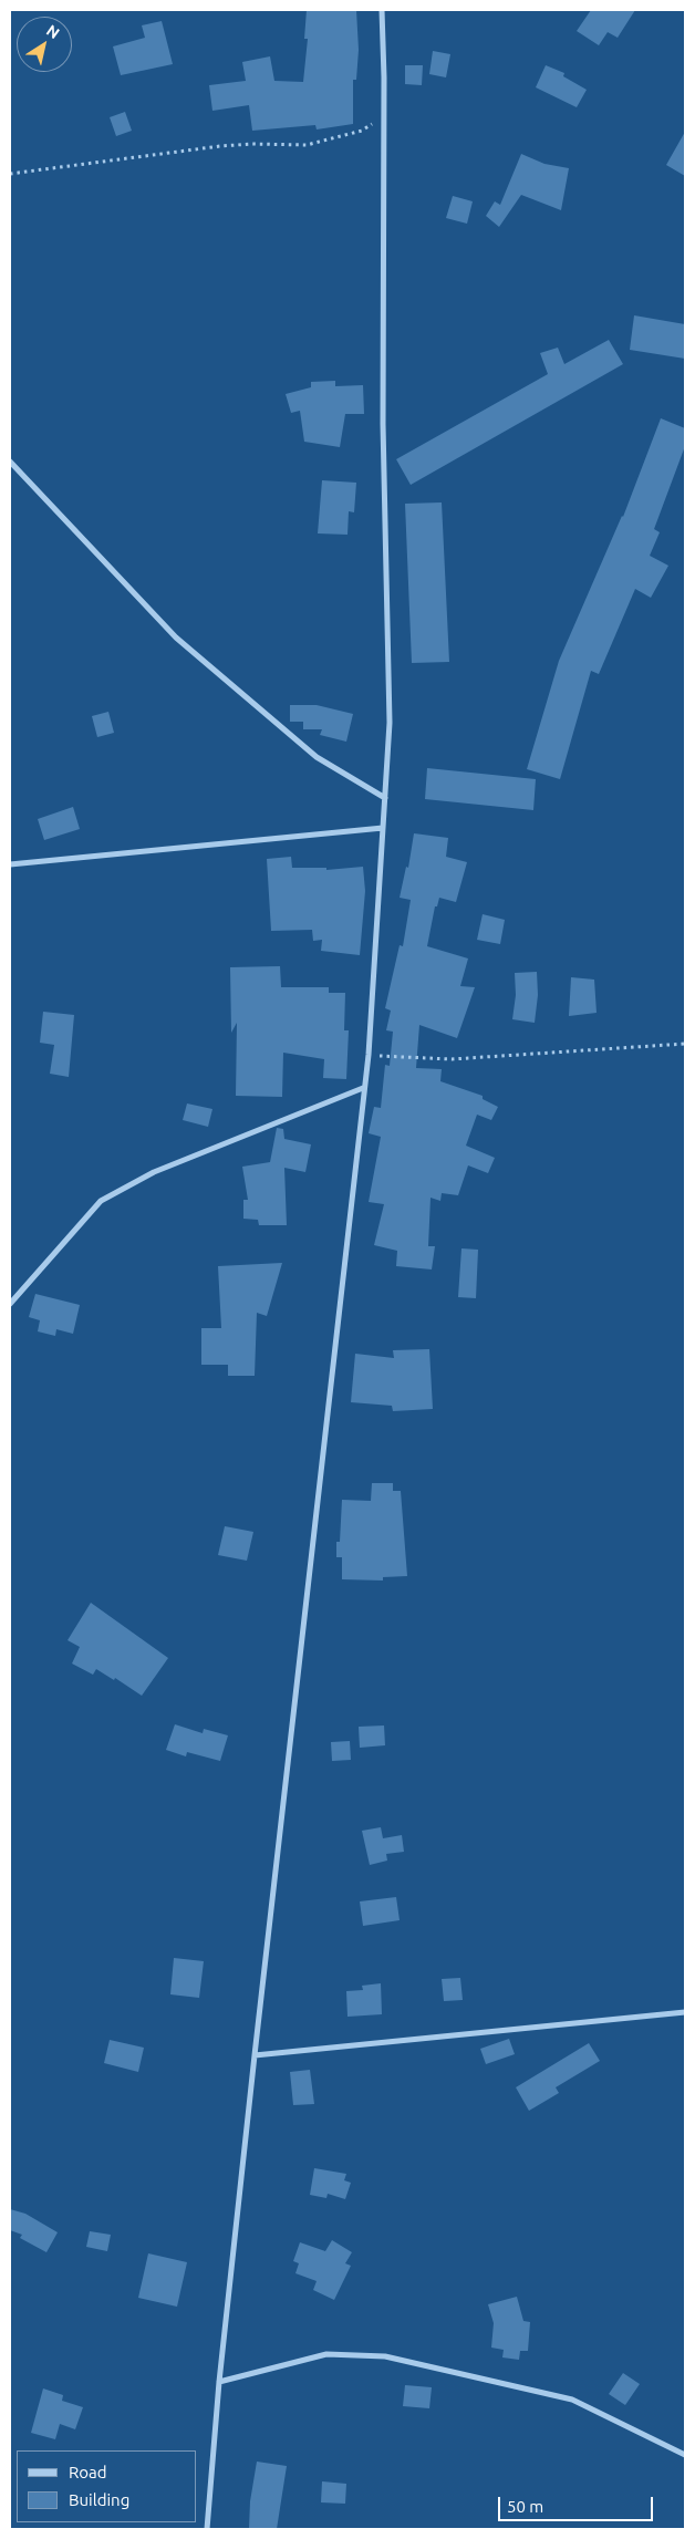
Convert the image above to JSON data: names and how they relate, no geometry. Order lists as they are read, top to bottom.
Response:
{
  "legend": ["Road", "Building"],
  "scale_bar": "50 m",
  "north": "top right"
}
